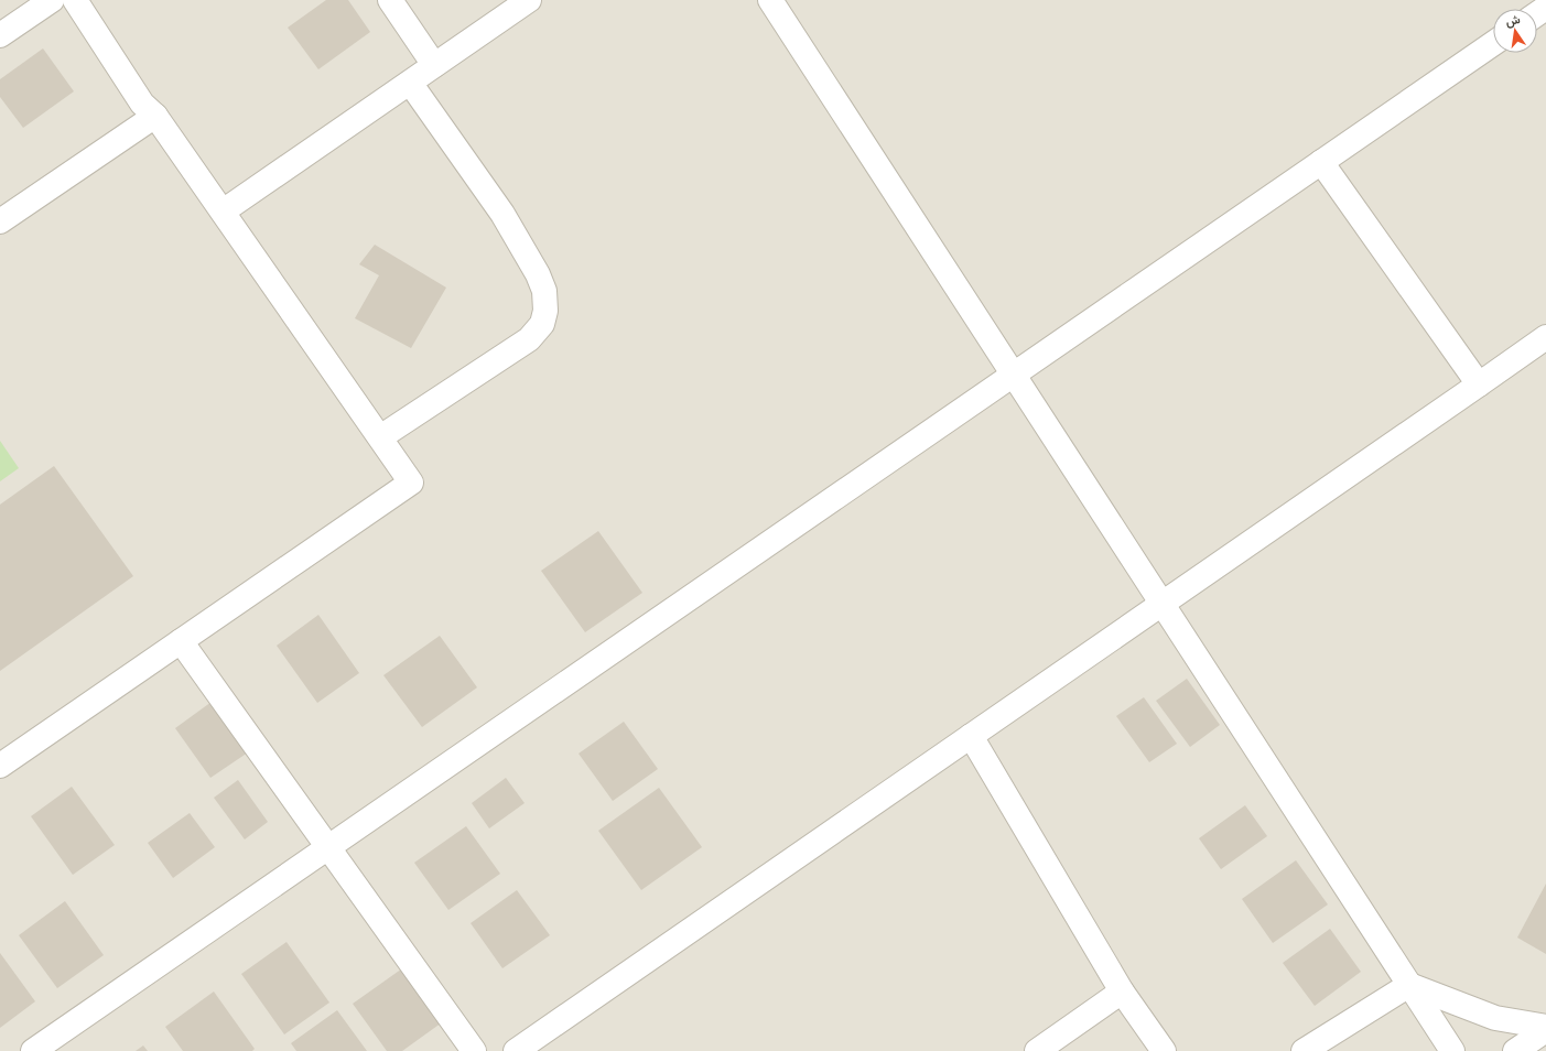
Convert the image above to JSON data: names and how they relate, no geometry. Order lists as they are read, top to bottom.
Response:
{
  "north": "top"
}
